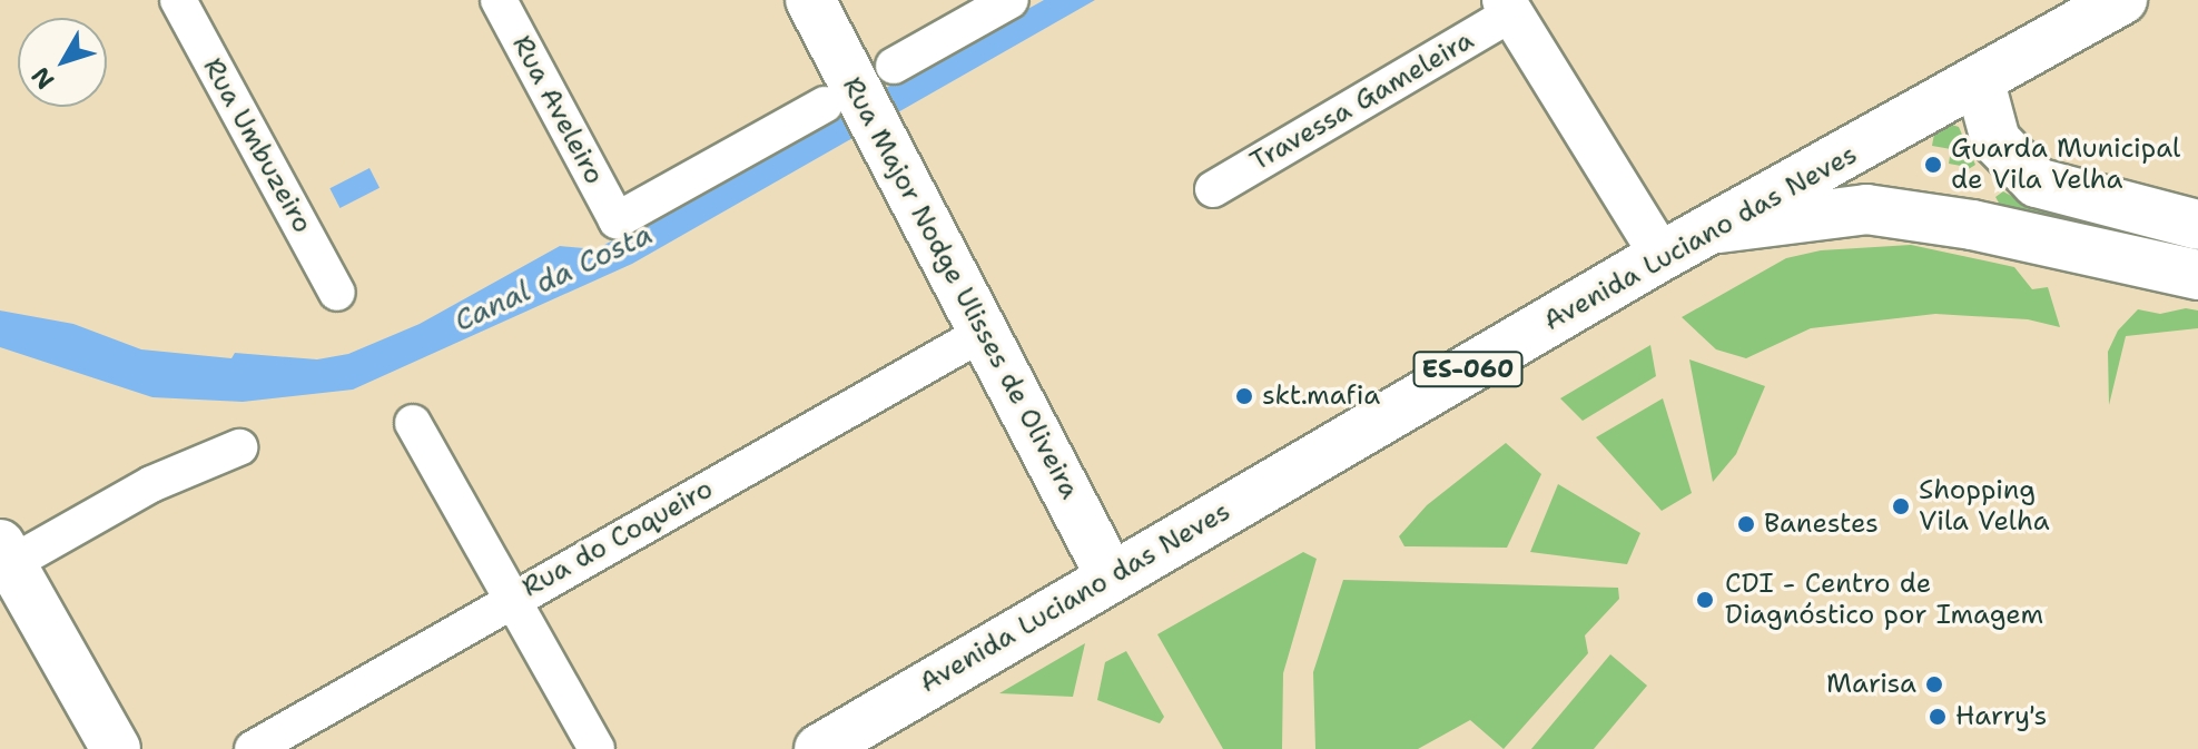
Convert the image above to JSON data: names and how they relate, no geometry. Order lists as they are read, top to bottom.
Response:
{
  "streets": {
    "main road": ["Avenida Luciano das Neves", "Rua Major Nodge Ulisses de Oliveira", "ES-060"],
    "street": [
      "Travessa Gameleira",
      "Rua Aveleiro",
      "Rua Umbuzeiro",
      "Rua do Coqueiro"
    ]
  },
  "crossings": [
    ["Rua Aveleiro", "Rua Major Nodge Ulisses de Oliveira"],
    ["Avenida Luciano das Neves", "Rua Major Nodge Ulisses de Oliveira"],
    ["Rua Major Nodge Ulisses de Oliveira", "Rua do Coqueiro"]
  ],
  "water": ["Canal da Costa"],
  "places": [
    "Guarda Municipal de Vila Velha",
    "skt.mafia",
    "Shopping Vila Velha",
    "Banestes",
    "CDI - Centro de Diagnóstico por Imagem",
    "Marisa",
    "Harry's"
  ],
  "north": "bottom left"
}
